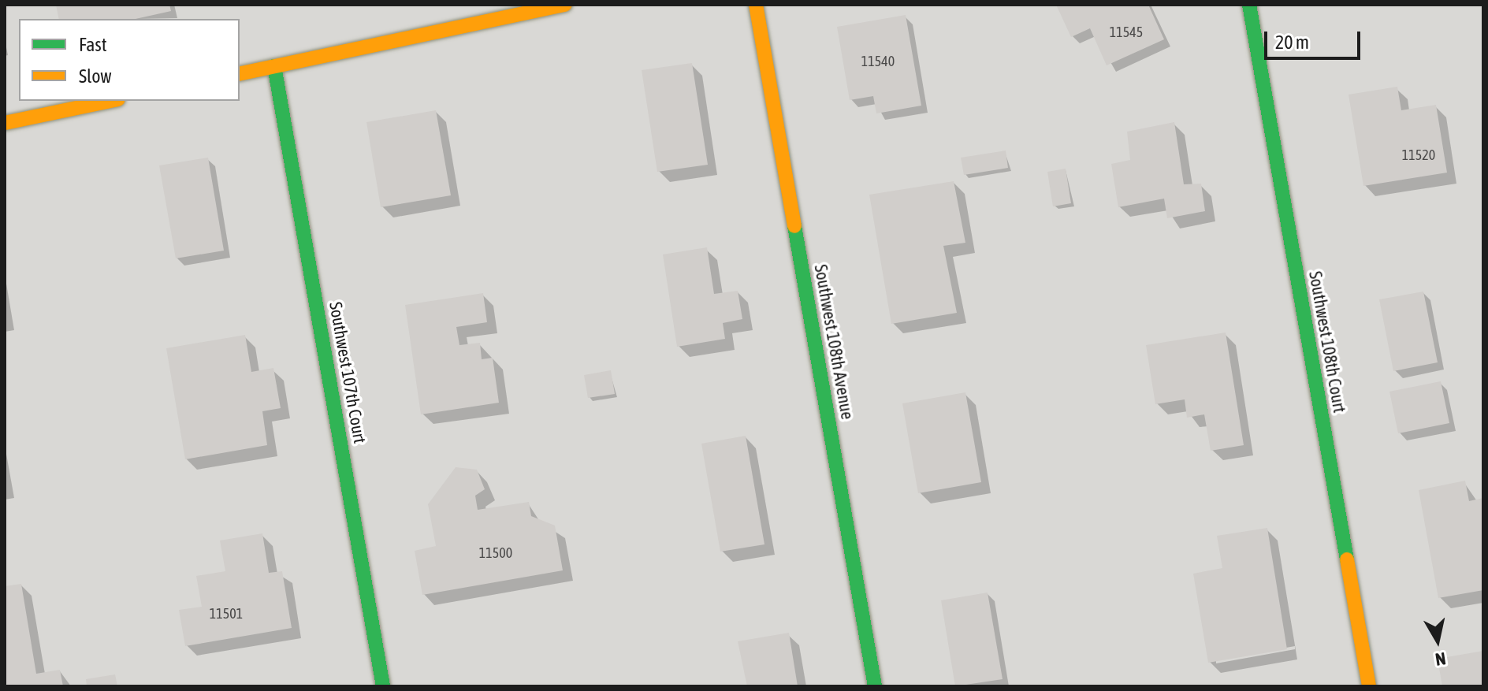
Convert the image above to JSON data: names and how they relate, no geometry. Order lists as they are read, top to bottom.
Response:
{
  "streets": {
    "street": ["Southwest 108th Avenue", "Southwest 108th Court", "Southwest 107th Court"]
  },
  "house_numbers": [
    "11545",
    "11540",
    "11520",
    "11500",
    "11501"
  ],
  "legend": ["Fast", "Slow"],
  "scale_bar": "20 m",
  "north": "bottom"
}
